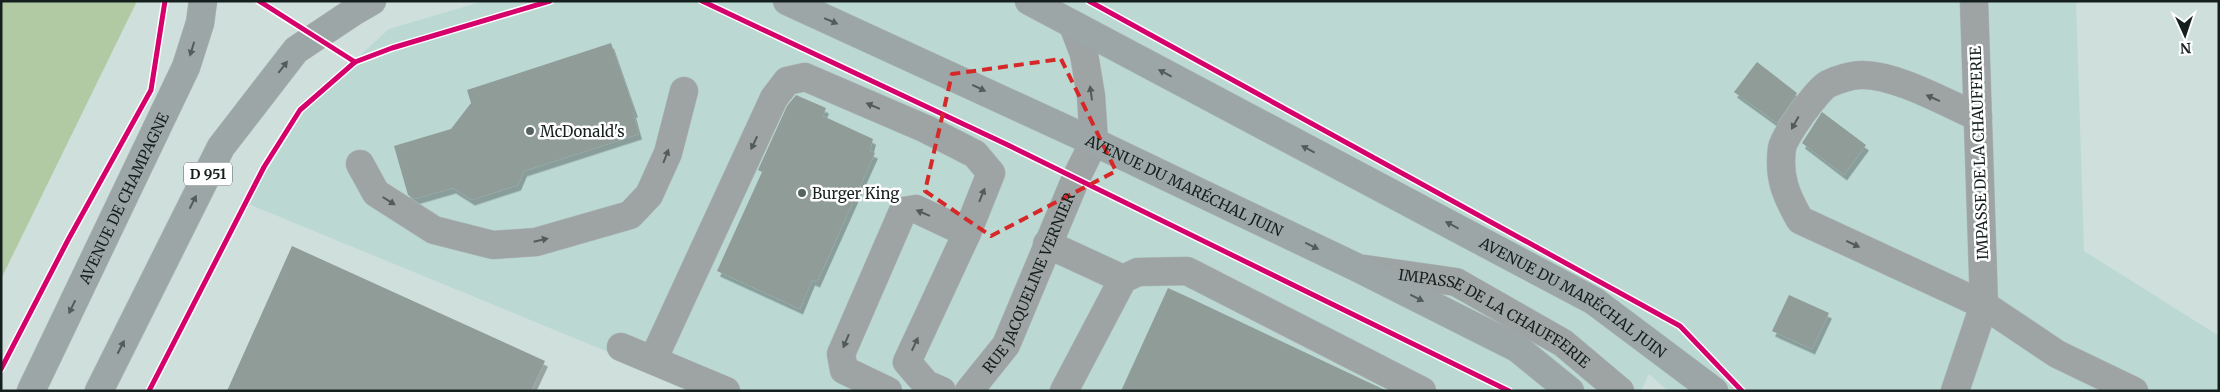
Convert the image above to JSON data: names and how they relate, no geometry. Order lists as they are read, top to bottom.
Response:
{
  "streets": {
    "main road": ["D 951", "AVENUE DU MARÉCHAL JUIN", "AVENUE DE CHAMPAGNE"],
    "street": ["IMPASSE DE LA CHAUFFERIE", "RUE JACQUELINE VERNIER"]
  },
  "crossings": [
    ["IMPASSE DE LA CHAUFFERIE", "AVENUE DU MARÉCHAL JUIN"],
    ["AVENUE DU MARÉCHAL JUIN", "RUE JACQUELINE VERNIER"]
  ],
  "places": ["McDonald's", "Burger King"],
  "north": "bottom"
}
